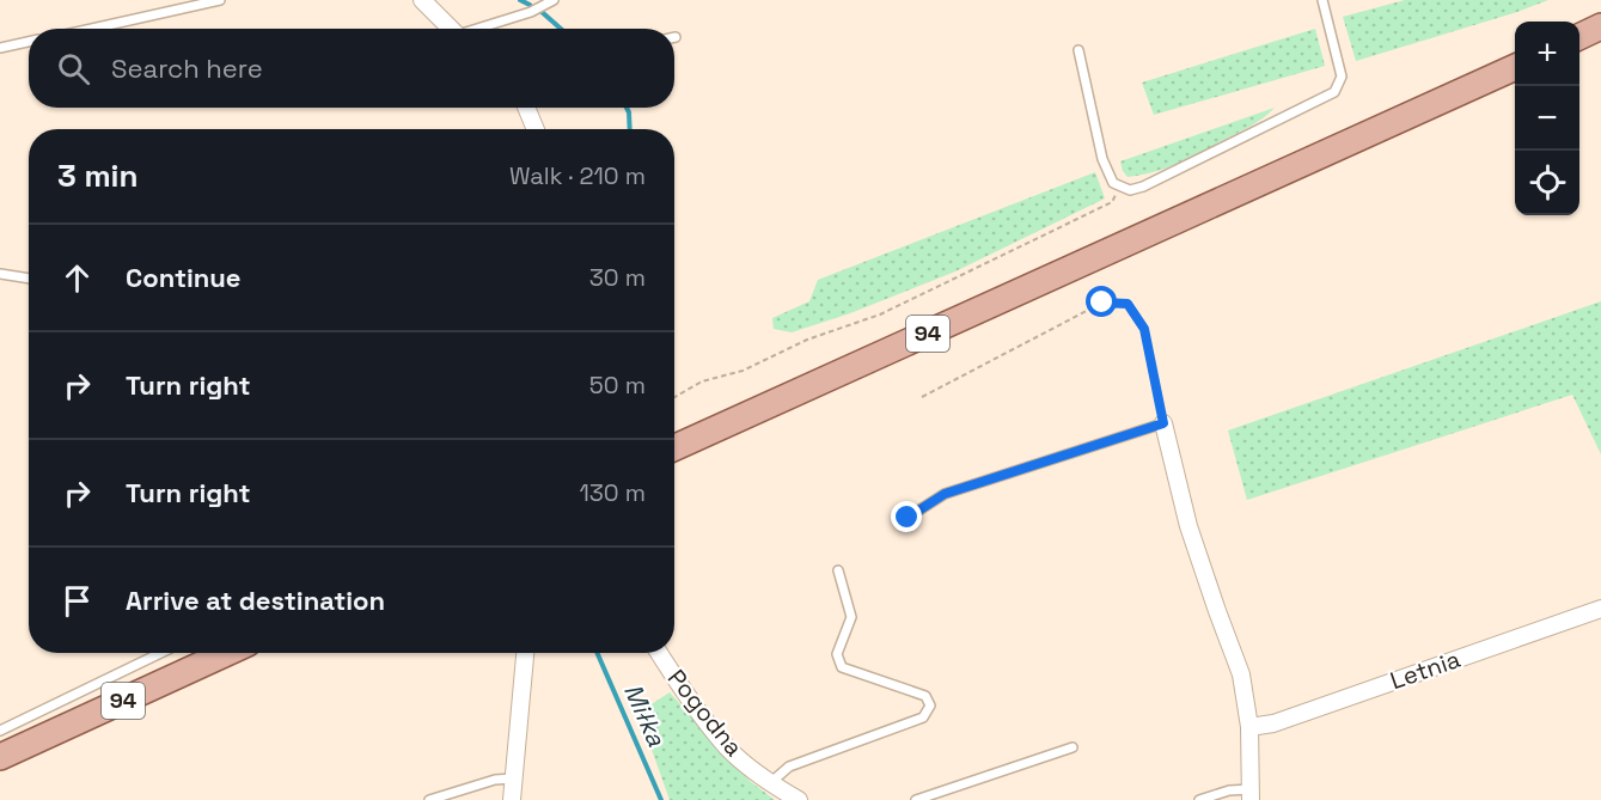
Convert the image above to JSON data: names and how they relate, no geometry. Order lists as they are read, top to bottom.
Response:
{
  "streets": {
    "main road": ["94"],
    "street": ["Letnia", "Pogodna"]
  },
  "water": ["Miłka"],
  "page": {
    "map_buttons": ["+", "−"],
    "search": "Search here",
    "heading": ["3 min", "Walk · 210 m"],
    "list": [
      ["Continue", "30 m"],
      ["Turn right", "50 m"],
      ["Turn right", "130 m"],
      "Arrive at destination"
    ]
  }
}
